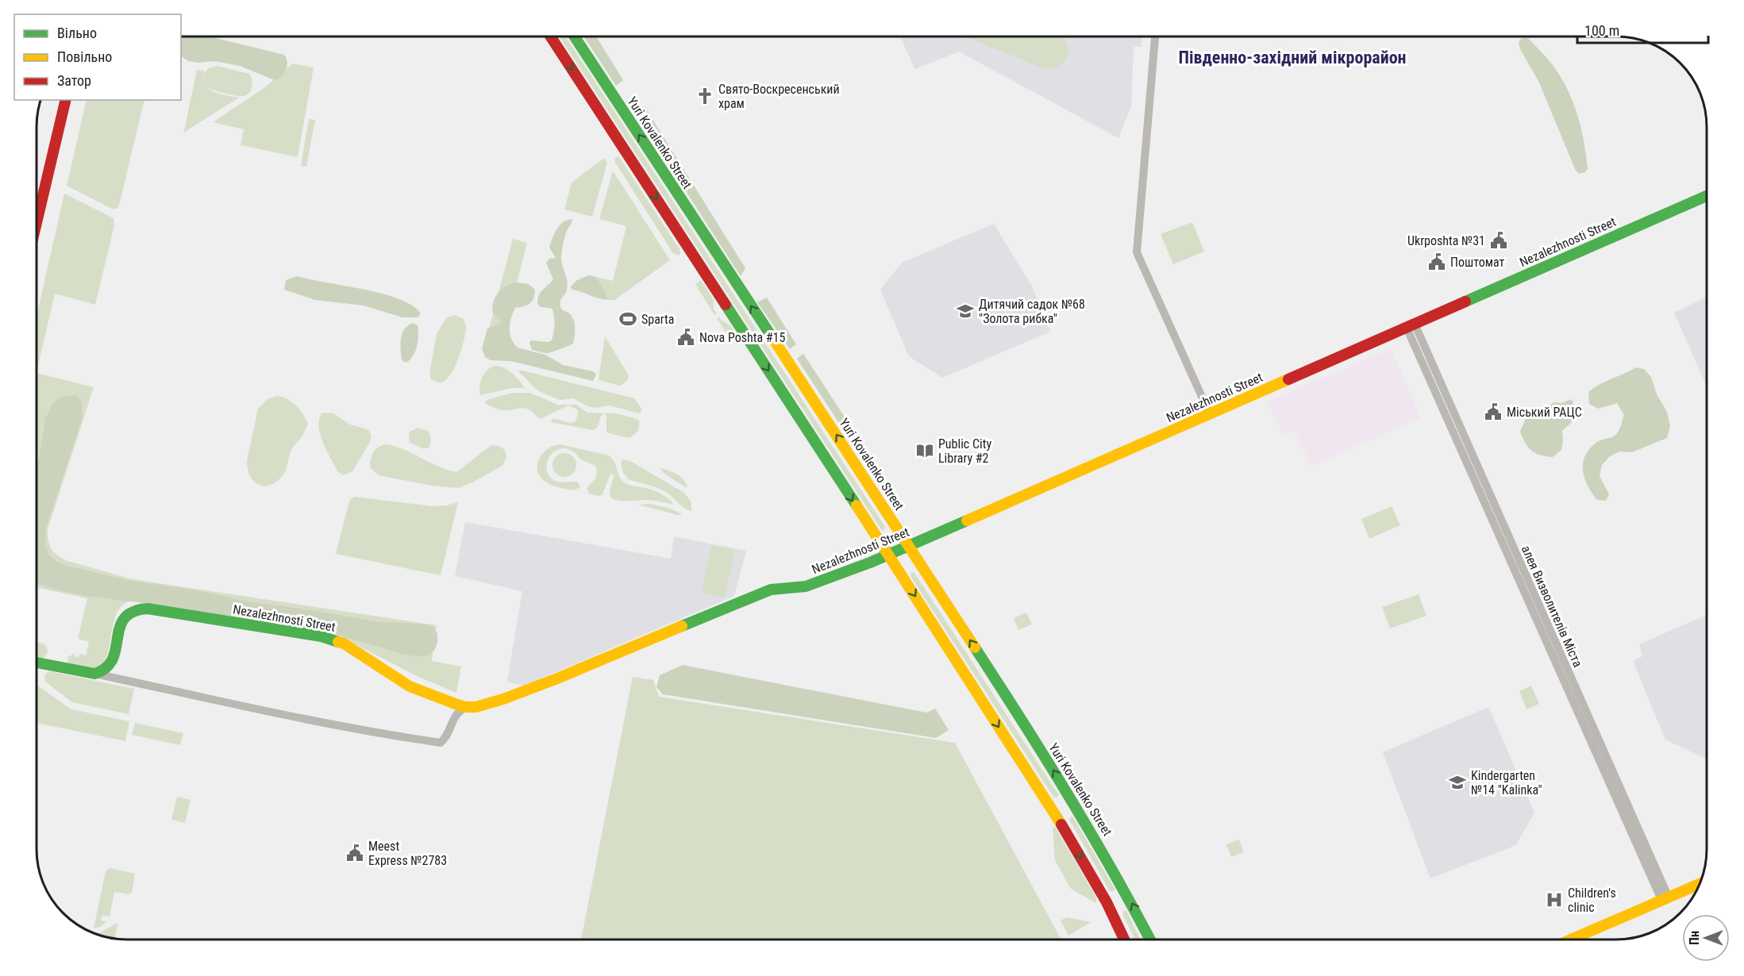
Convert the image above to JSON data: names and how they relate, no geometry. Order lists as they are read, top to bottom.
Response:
{
  "streets": {
    "main road": ["Yuri Kovalenko Street", "Nezalezhnosti Street"],
    "street": ["алея Визволителів Міста"]
  },
  "crossings": [
    ["Yuri Kovalenko Street", "Nezalezhnosti Street"],
    ["Nezalezhnosti Street", "алея Визволителів Міста"]
  ],
  "districts": ["Південно-західний мікрорайон"],
  "places": {
    "church": ["Свято-Воскресенський храм"],
    "public building": [
      "Ukrposhta №31",
      "Поштомат",
      "Nova Poshta #15",
      "Міський РАЦС",
      "Meest Express №2783"
    ],
    "school or university": ["Дитячий садок №68 \"Золота рибка\"", "Kindergarten №14 \"Kalinka\""],
    "sports": ["Sparta"],
    "library": ["Public City Library #2"],
    "hospital": ["Children's clinic"]
  },
  "legend": ["Вільно", "Повільно", "Затор"],
  "scale_bar": "100 m",
  "north": "left"
}
